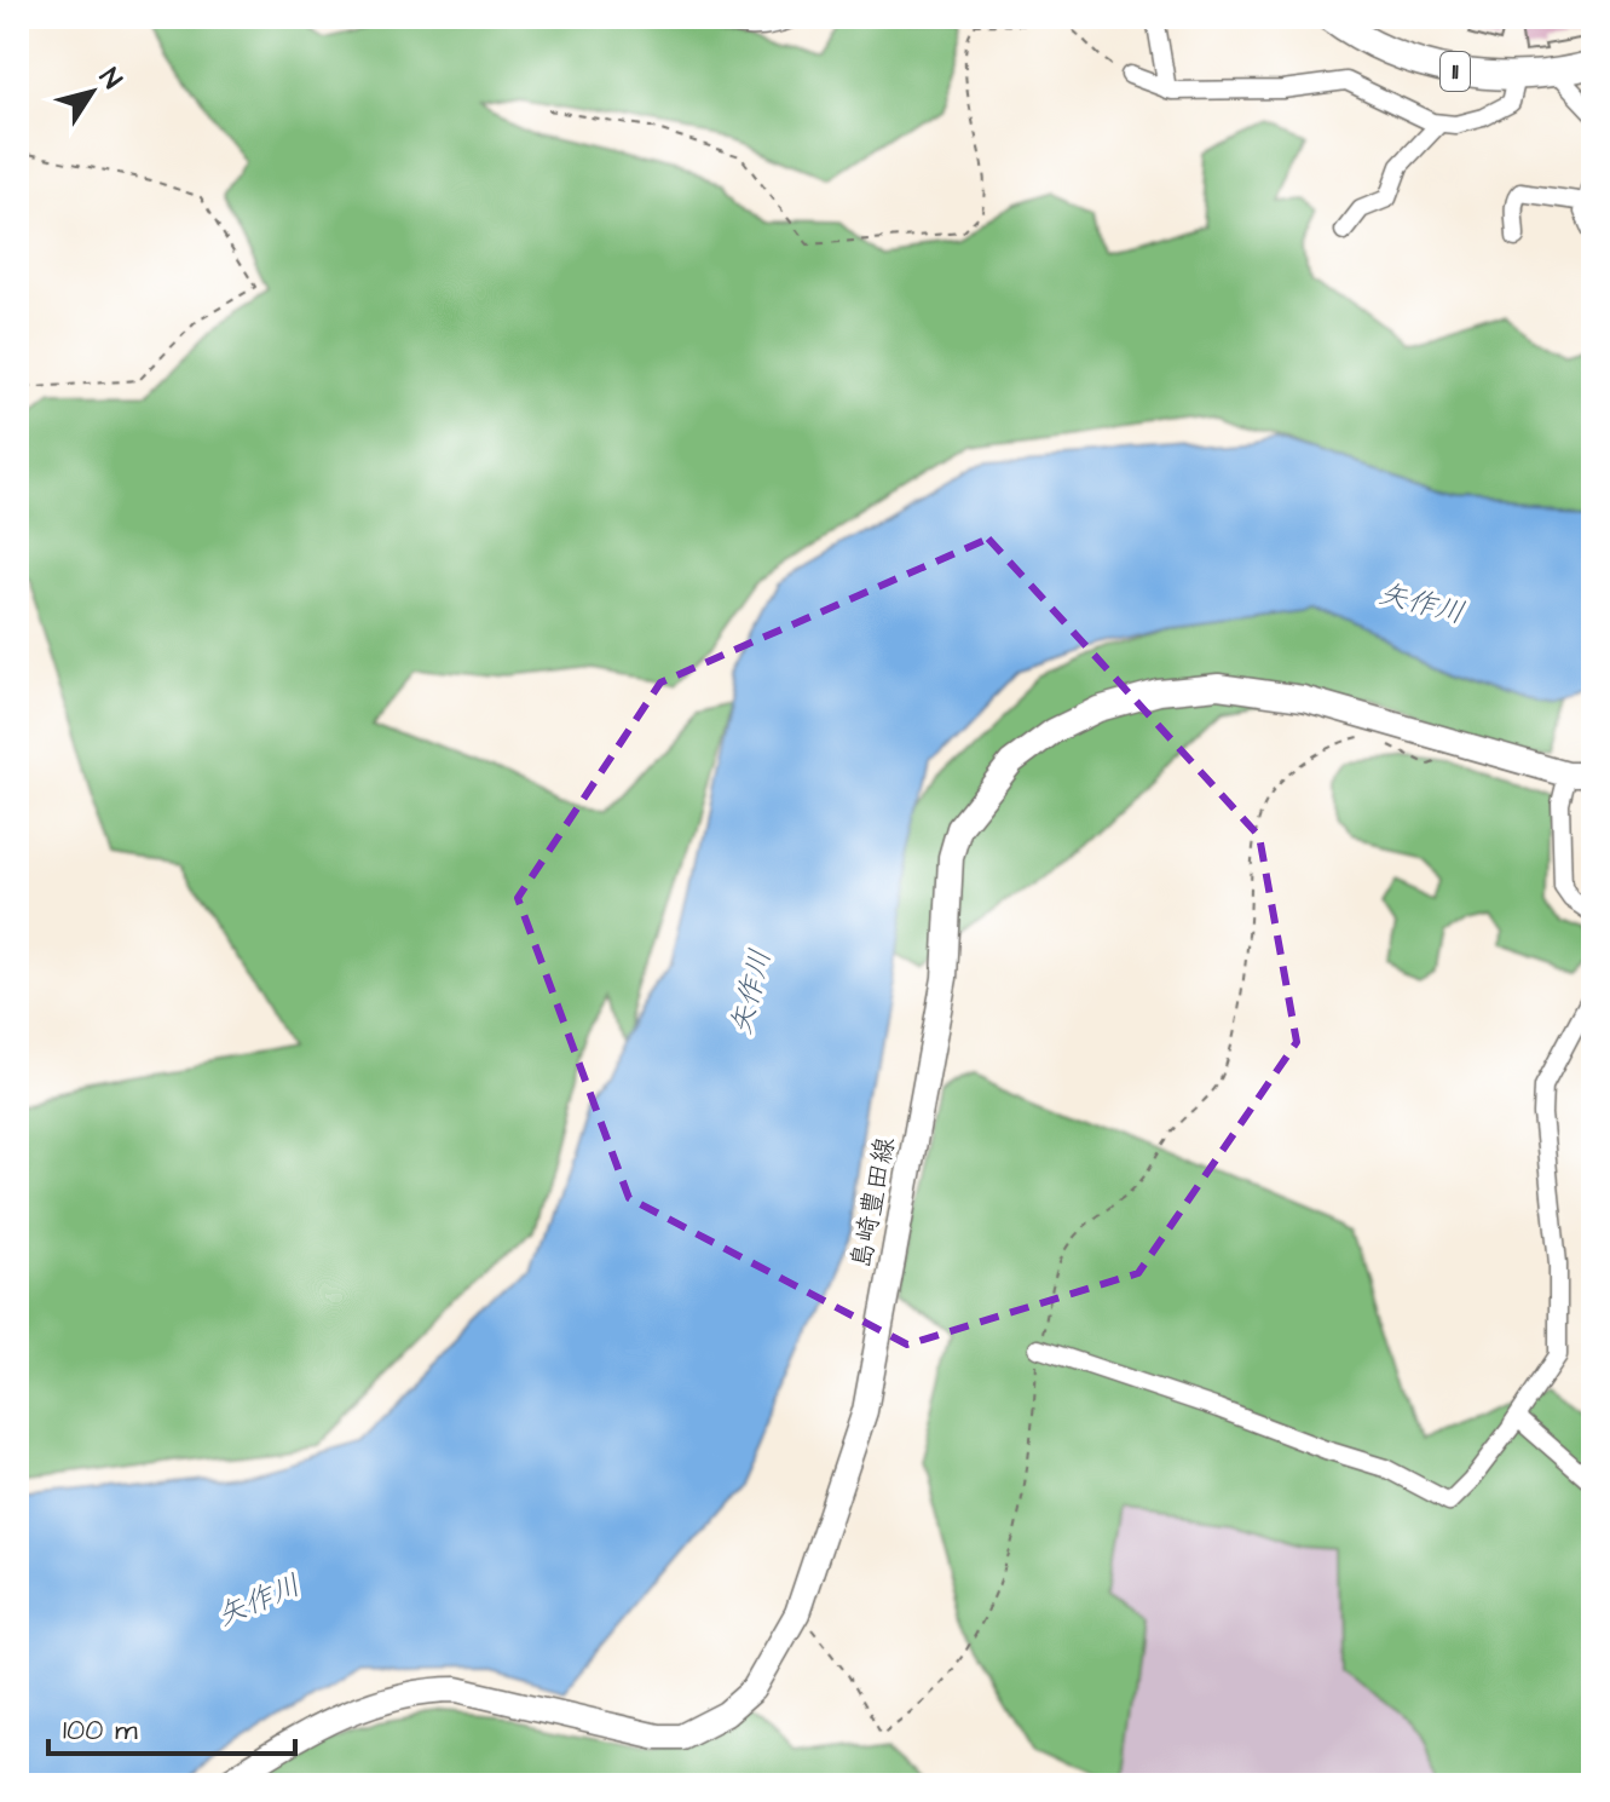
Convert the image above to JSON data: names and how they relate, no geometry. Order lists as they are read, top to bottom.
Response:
{
  "streets": {
    "main road": ["11", "島崎豊田線"]
  },
  "water": ["矢作川"],
  "scale_bar": "100 m",
  "north": "top right"
}
